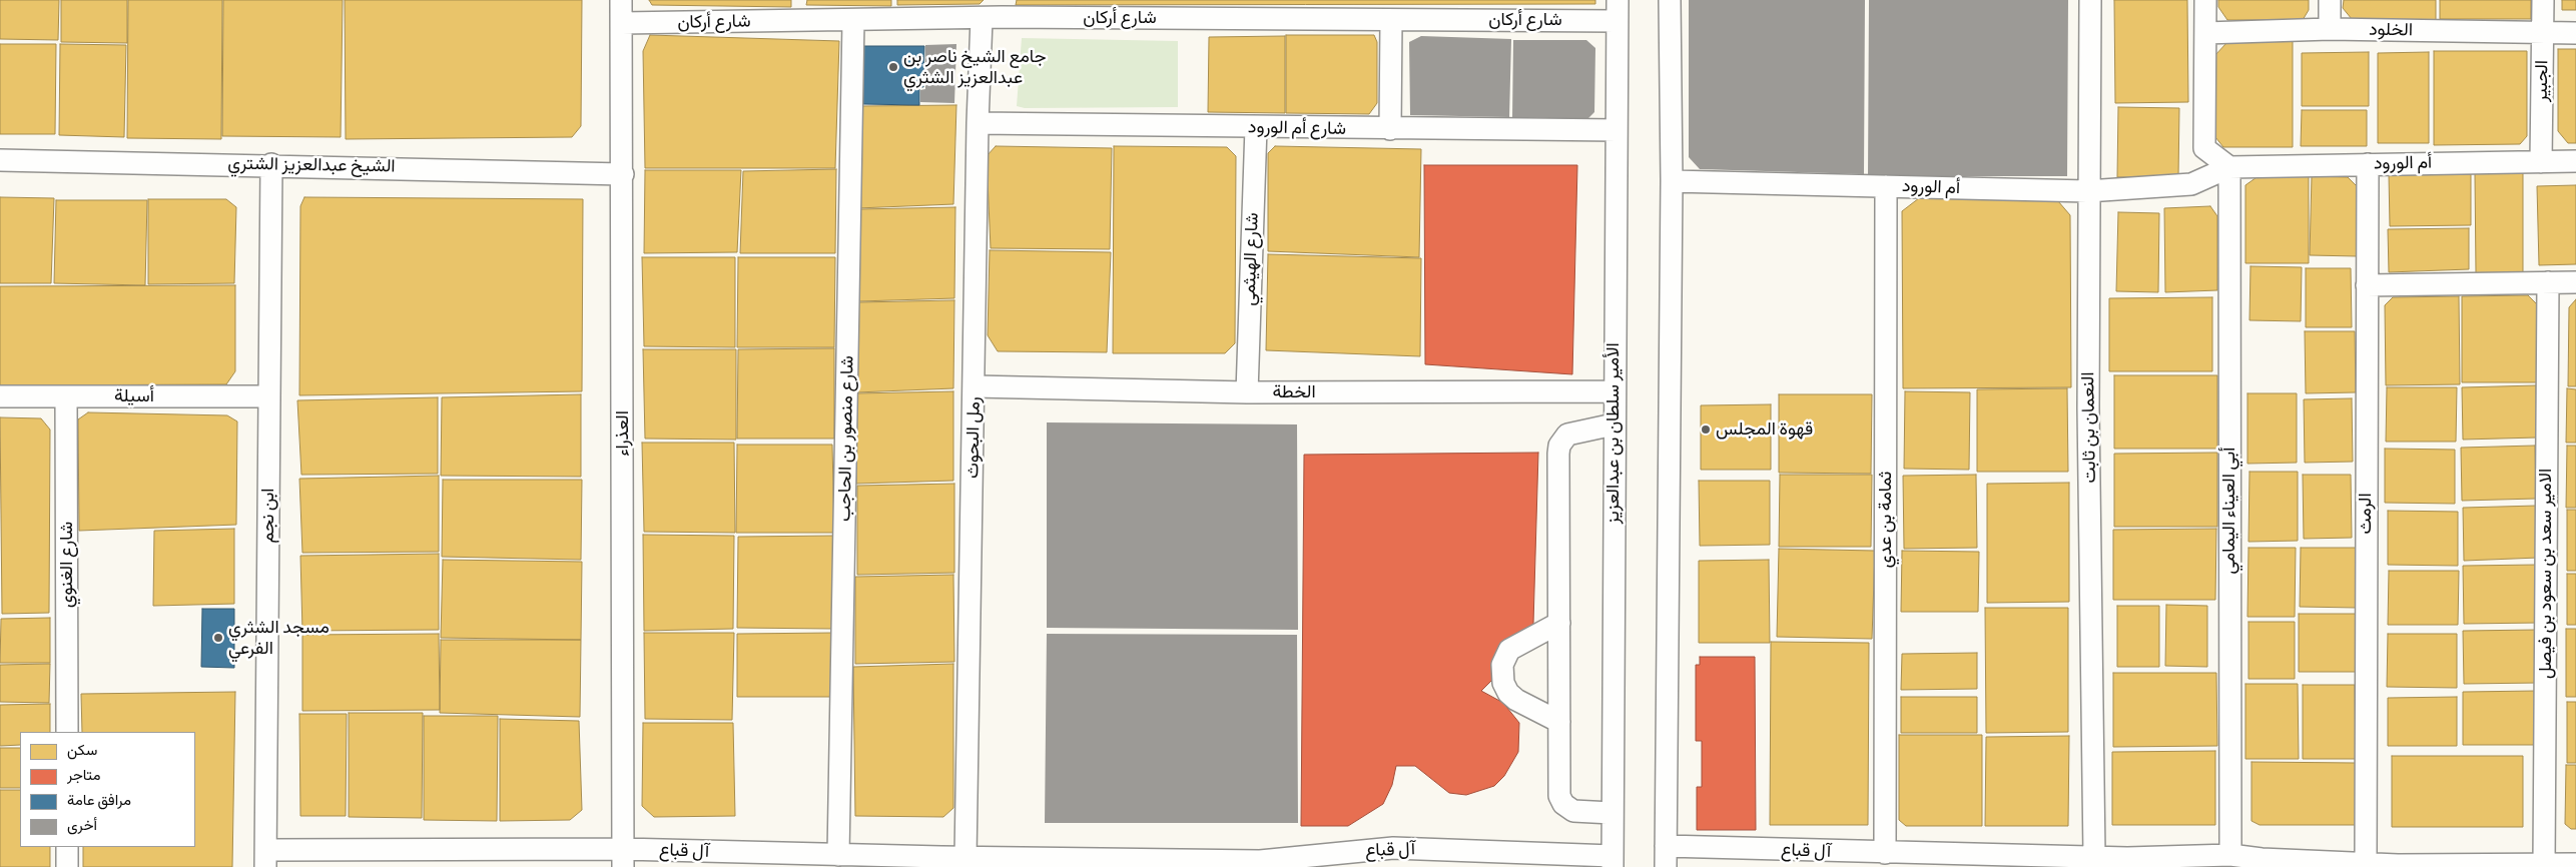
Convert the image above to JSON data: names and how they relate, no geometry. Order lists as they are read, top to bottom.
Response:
{
  "streets": {
    "street": [
      "شارع أركان",
      "الخلود",
      "الجبير",
      "شارع أم الورود",
      "أم الورود",
      "الشيخ عبدالعزيز الشتري",
      "شارع الهيثمي",
      "الخطة",
      "أسيلة",
      "النعمان بن ثابت",
      "العذراء",
      "الأمير سلطان بن عبدالعزيز",
      "رمل البحوث",
      "شارع منصور بن الحاجب",
      "أبي العيناء اليمامي",
      "الرمث",
      "ابن نجم",
      "ثمامة بن عدي",
      "شارع الغنوي",
      "الامير سعد بن سعود بن فيصل",
      "آل قباع"
    ]
  },
  "crossings": [
    ["شارع أركان", "العذراء"],
    ["شارع أركان", "الأمير سلطان بن عبدالعزيز"],
    ["شارع أركان", "رمل البحوث"],
    ["شارع أركان", "شارع منصور بن الحاجب"],
    ["الخلود", "الجبير"],
    ["الجبير", "أم الورود"],
    ["شارع أم الورود", "شارع الهيثمي"],
    ["شارع أم الورود", "الأمير سلطان بن عبدالعزيز"],
    ["شارع أم الورود", "رمل البحوث"],
    ["أم الورود", "النعمان بن ثابت"],
    ["أم الورود", "أبي العيناء اليمامي"],
    ["أم الورود", "الرمث"],
    ["أم الورود", "ثمامة بن عدي"],
    ["الشيخ عبدالعزيز الشتري", "العذراء"],
    ["الشيخ عبدالعزيز الشتري", "ابن نجم"],
    ["شارع الهيثمي", "الخطة"],
    ["الخطة", "الأمير سلطان بن عبدالعزيز"],
    ["الخطة", "رمل البحوث"],
    ["أسيلة", "ابن نجم"],
    ["أسيلة", "شارع الغنوي"],
    ["النعمان بن ثابت", "آل قباع"],
    ["العذراء", "آل قباع"],
    ["الأمير سلطان بن عبدالعزيز", "آل قباع"],
    ["رمل البحوث", "آل قباع"],
    ["شارع منصور بن الحاجب", "آل قباع"],
    ["أبي العيناء اليمامي", "آل قباع"],
    ["الرمث", "آل قباع"],
    ["ابن نجم", "آل قباع"],
    ["ثمامة بن عدي", "آل قباع"],
    ["الامير سعد بن سعود بن فيصل", "آل قباع"]
  ],
  "places": ["جامع الشيخ ناصر بن عبدالعزيز الشثري", "قهوة المجلس", "مسجد الشثري الفرعي"],
  "legend": [
    "سكن",
    "متاجر",
    "مرافق عامة",
    "أخرى"
  ]
}
